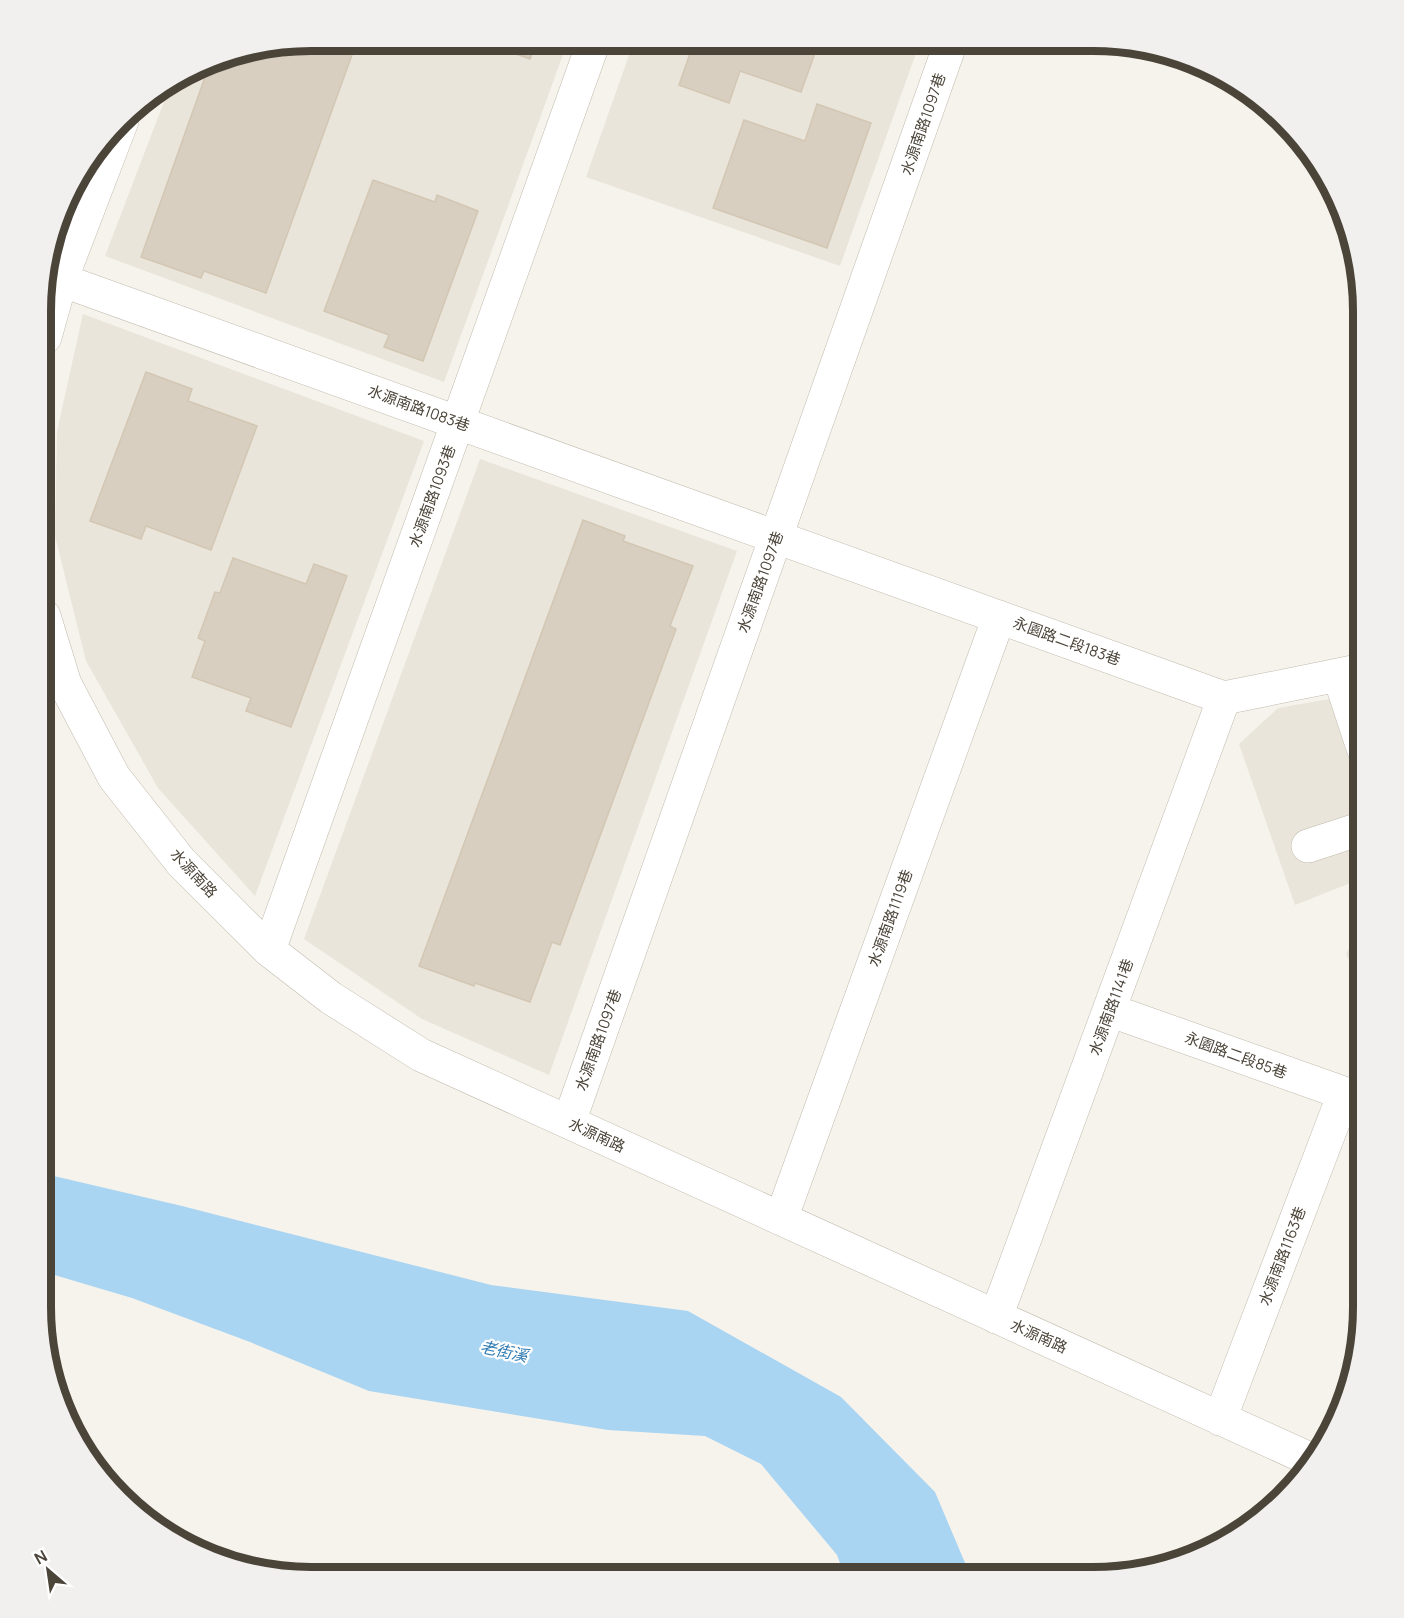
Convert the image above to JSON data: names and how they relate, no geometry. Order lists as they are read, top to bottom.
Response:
{
  "streets": {
    "street": [
      "水源南路1097巷",
      "水源南路1083巷",
      "水源南路1093巷",
      "永園路二段183巷",
      "水源南路",
      "水源南路1119巷",
      "水源南路1141巷",
      "永園路二段85巷",
      "水源南路1163巷"
    ]
  },
  "crossings": [
    ["水源南路1097巷", "水源南路1083巷"],
    ["水源南路1097巷", "永園路二段183巷"],
    ["水源南路1097巷", "水源南路"],
    ["水源南路1083巷", "水源南路1093巷"],
    ["水源南路1083巷", "永園路二段183巷"],
    ["水源南路1093巷", "水源南路"],
    ["永園路二段183巷", "水源南路1119巷"],
    ["永園路二段183巷", "水源南路1141巷"],
    ["水源南路", "水源南路1119巷"],
    ["水源南路", "水源南路1141巷"],
    ["水源南路", "水源南路1163巷"],
    ["水源南路1141巷", "永園路二段85巷"],
    ["永園路二段85巷", "水源南路1163巷"]
  ],
  "water": ["老街溪"],
  "north": "top left"
}
